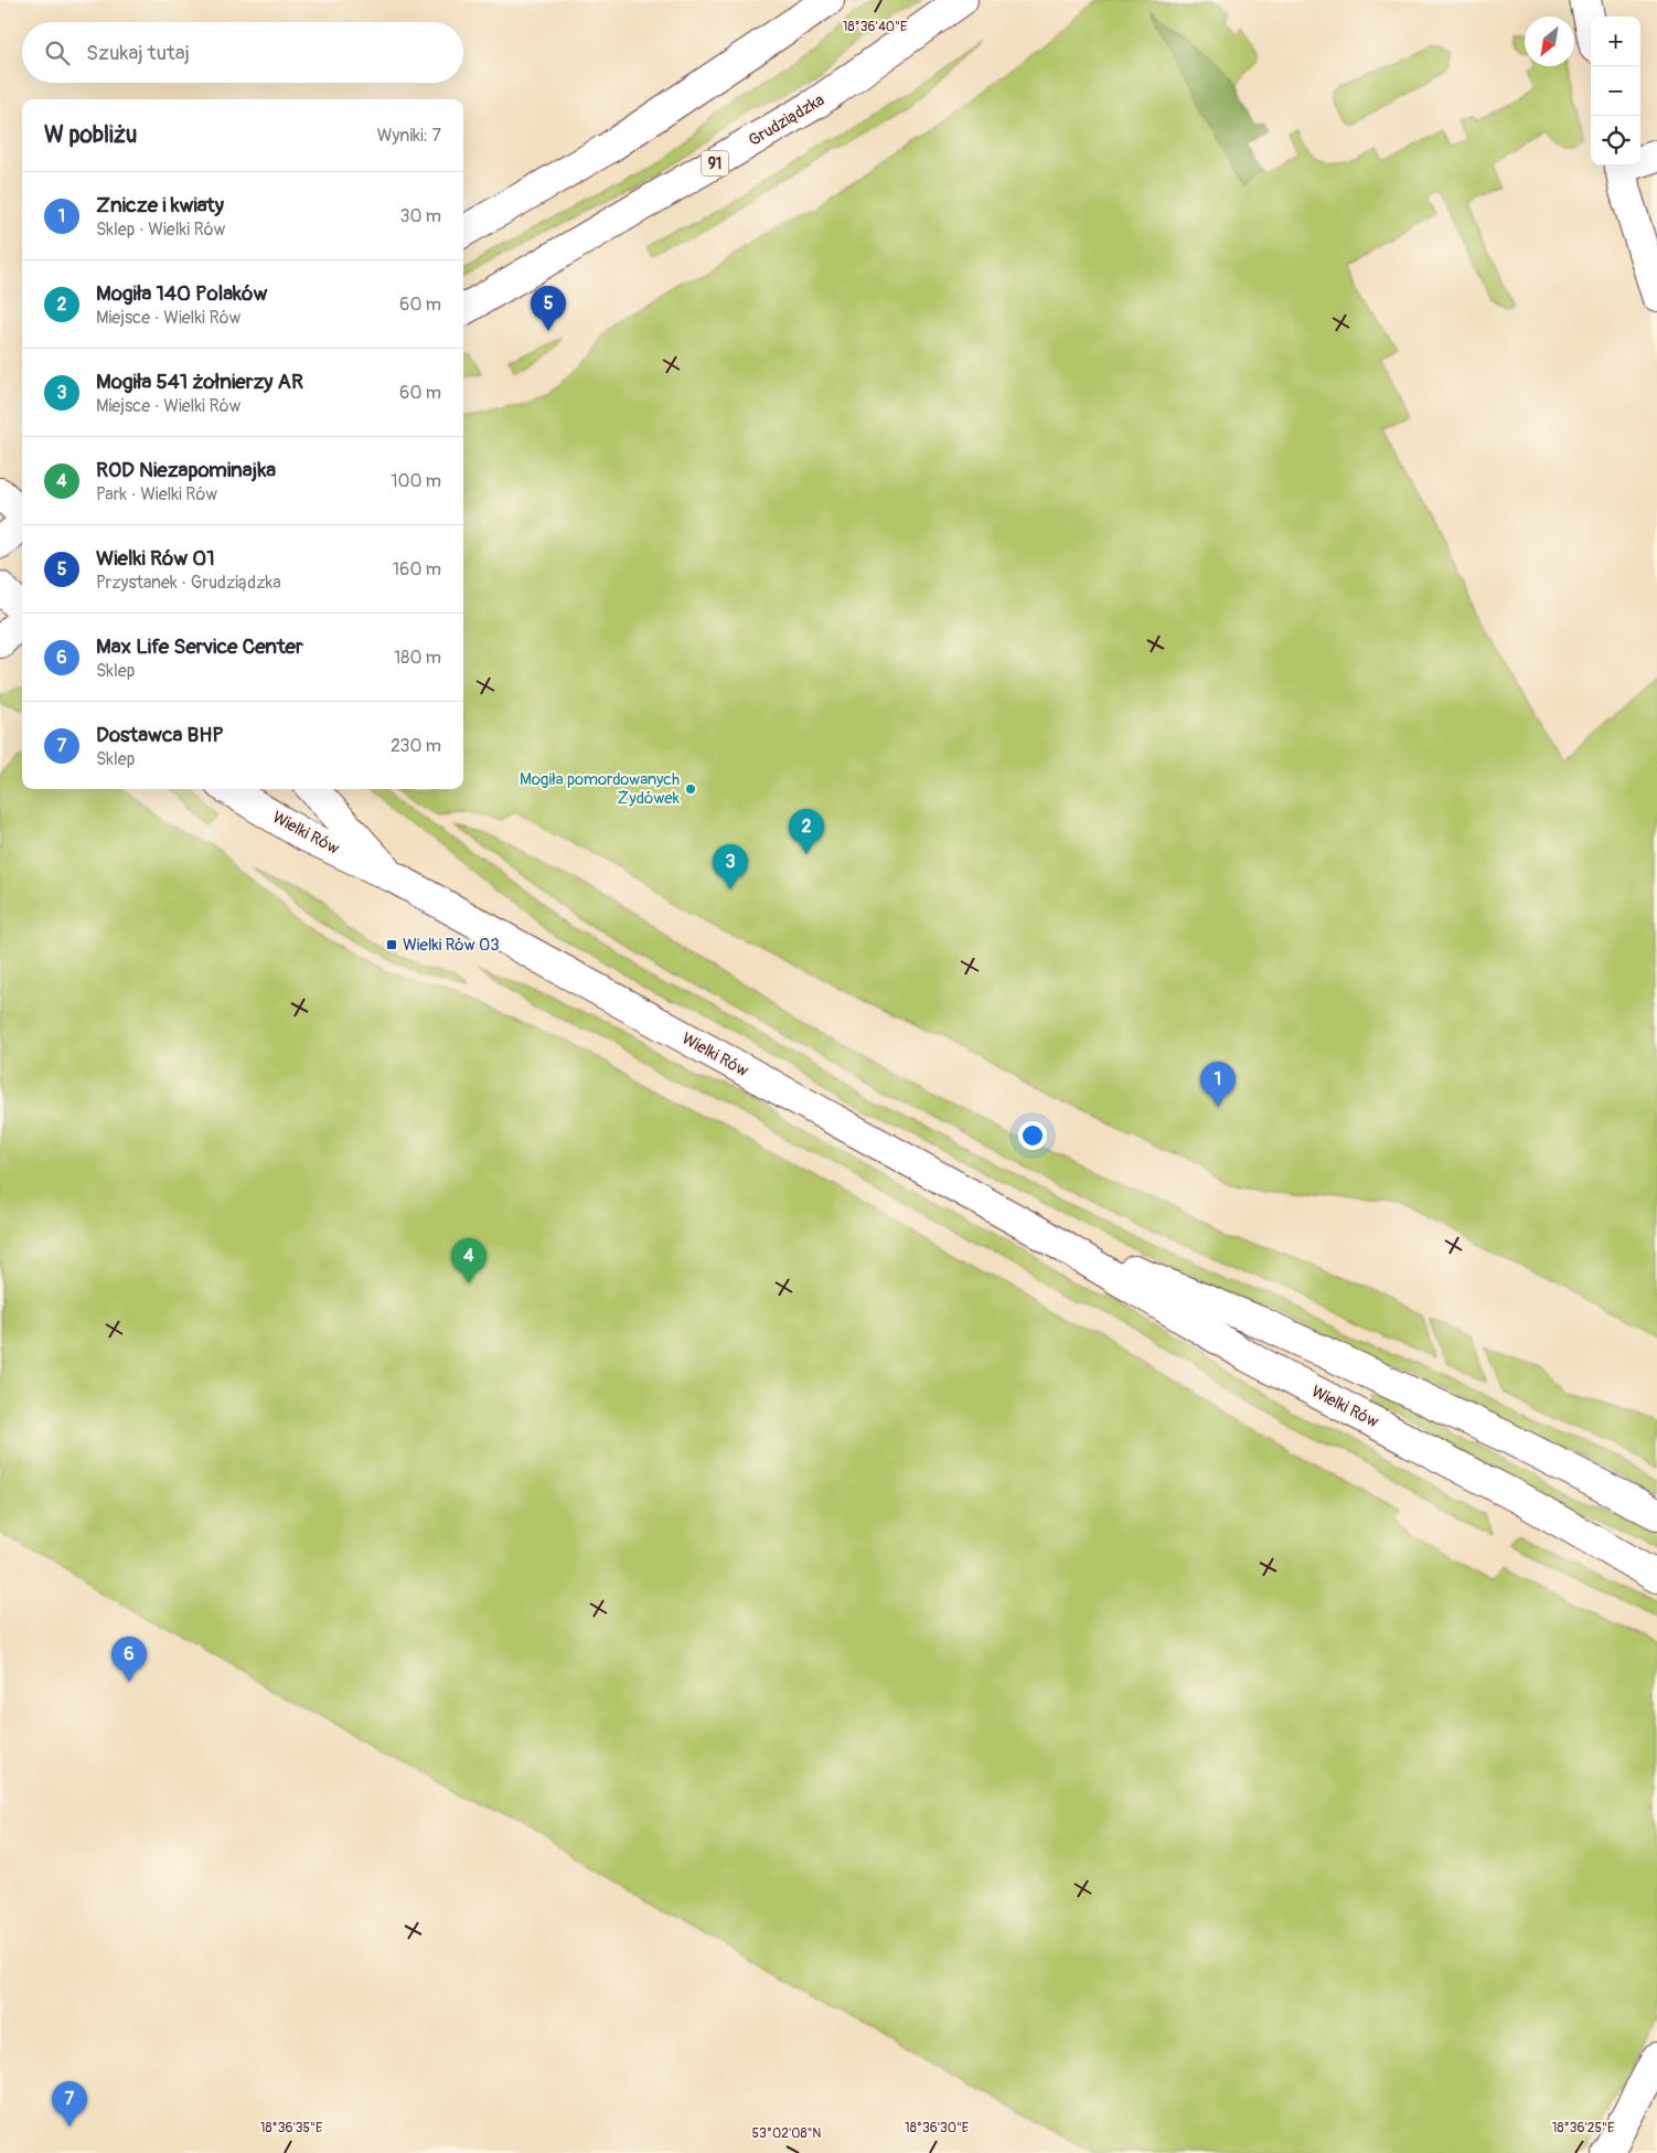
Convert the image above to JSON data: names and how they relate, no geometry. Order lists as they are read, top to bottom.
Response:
{
  "streets": {
    "street": ["Grudziądzka", "91", "Wielki Rów"]
  },
  "places": {
    "other": ["Mogiła pomordowanych Żydówek"],
    "transit": ["Wielki Rów 03"]
  },
  "north": "bottom left",
  "page": {
    "map_buttons": ["+", "−"],
    "search": "Szukaj tutaj",
    "heading": ["W pobliżu", "Wyniki: 7"],
    "list": [
      {
        "mark": "1",
        "name": "Znicze i kwiaty",
        "note": "Sklep · Wielki Rów",
        "value": "30 m"
      },
      {
        "mark": "2",
        "name": "Mogiła 140 Polaków",
        "note": "Miejsce · Wielki Rów",
        "value": "60 m"
      },
      {
        "mark": "3",
        "name": "Mogiła 541 żołnierzy AR",
        "note": "Miejsce · Wielki Rów",
        "value": "60 m"
      },
      {
        "mark": "4",
        "name": "ROD Niezapominajka",
        "note": "Park · Wielki Rów",
        "value": "100 m"
      },
      {
        "mark": "5",
        "name": "Wielki Rów 01",
        "note": "Przystanek · Grudziądzka",
        "value": "160 m"
      },
      {
        "mark": "6",
        "name": "Max Life Service Center",
        "note": "Sklep",
        "value": "180 m"
      },
      {
        "mark": "7",
        "name": "Dostawca BHP",
        "note": "Sklep",
        "value": "230 m"
      }
    ],
    "pins": [
      "5",
      "2",
      "3",
      "1",
      "4",
      "6",
      "7"
    ]
  },
  "coordinates": [
    "18°36'40\"E",
    "18°36'35\"E",
    "18°36'30\"E",
    "18°36'25\"E",
    "53°02'08\"N"
  ]
}
